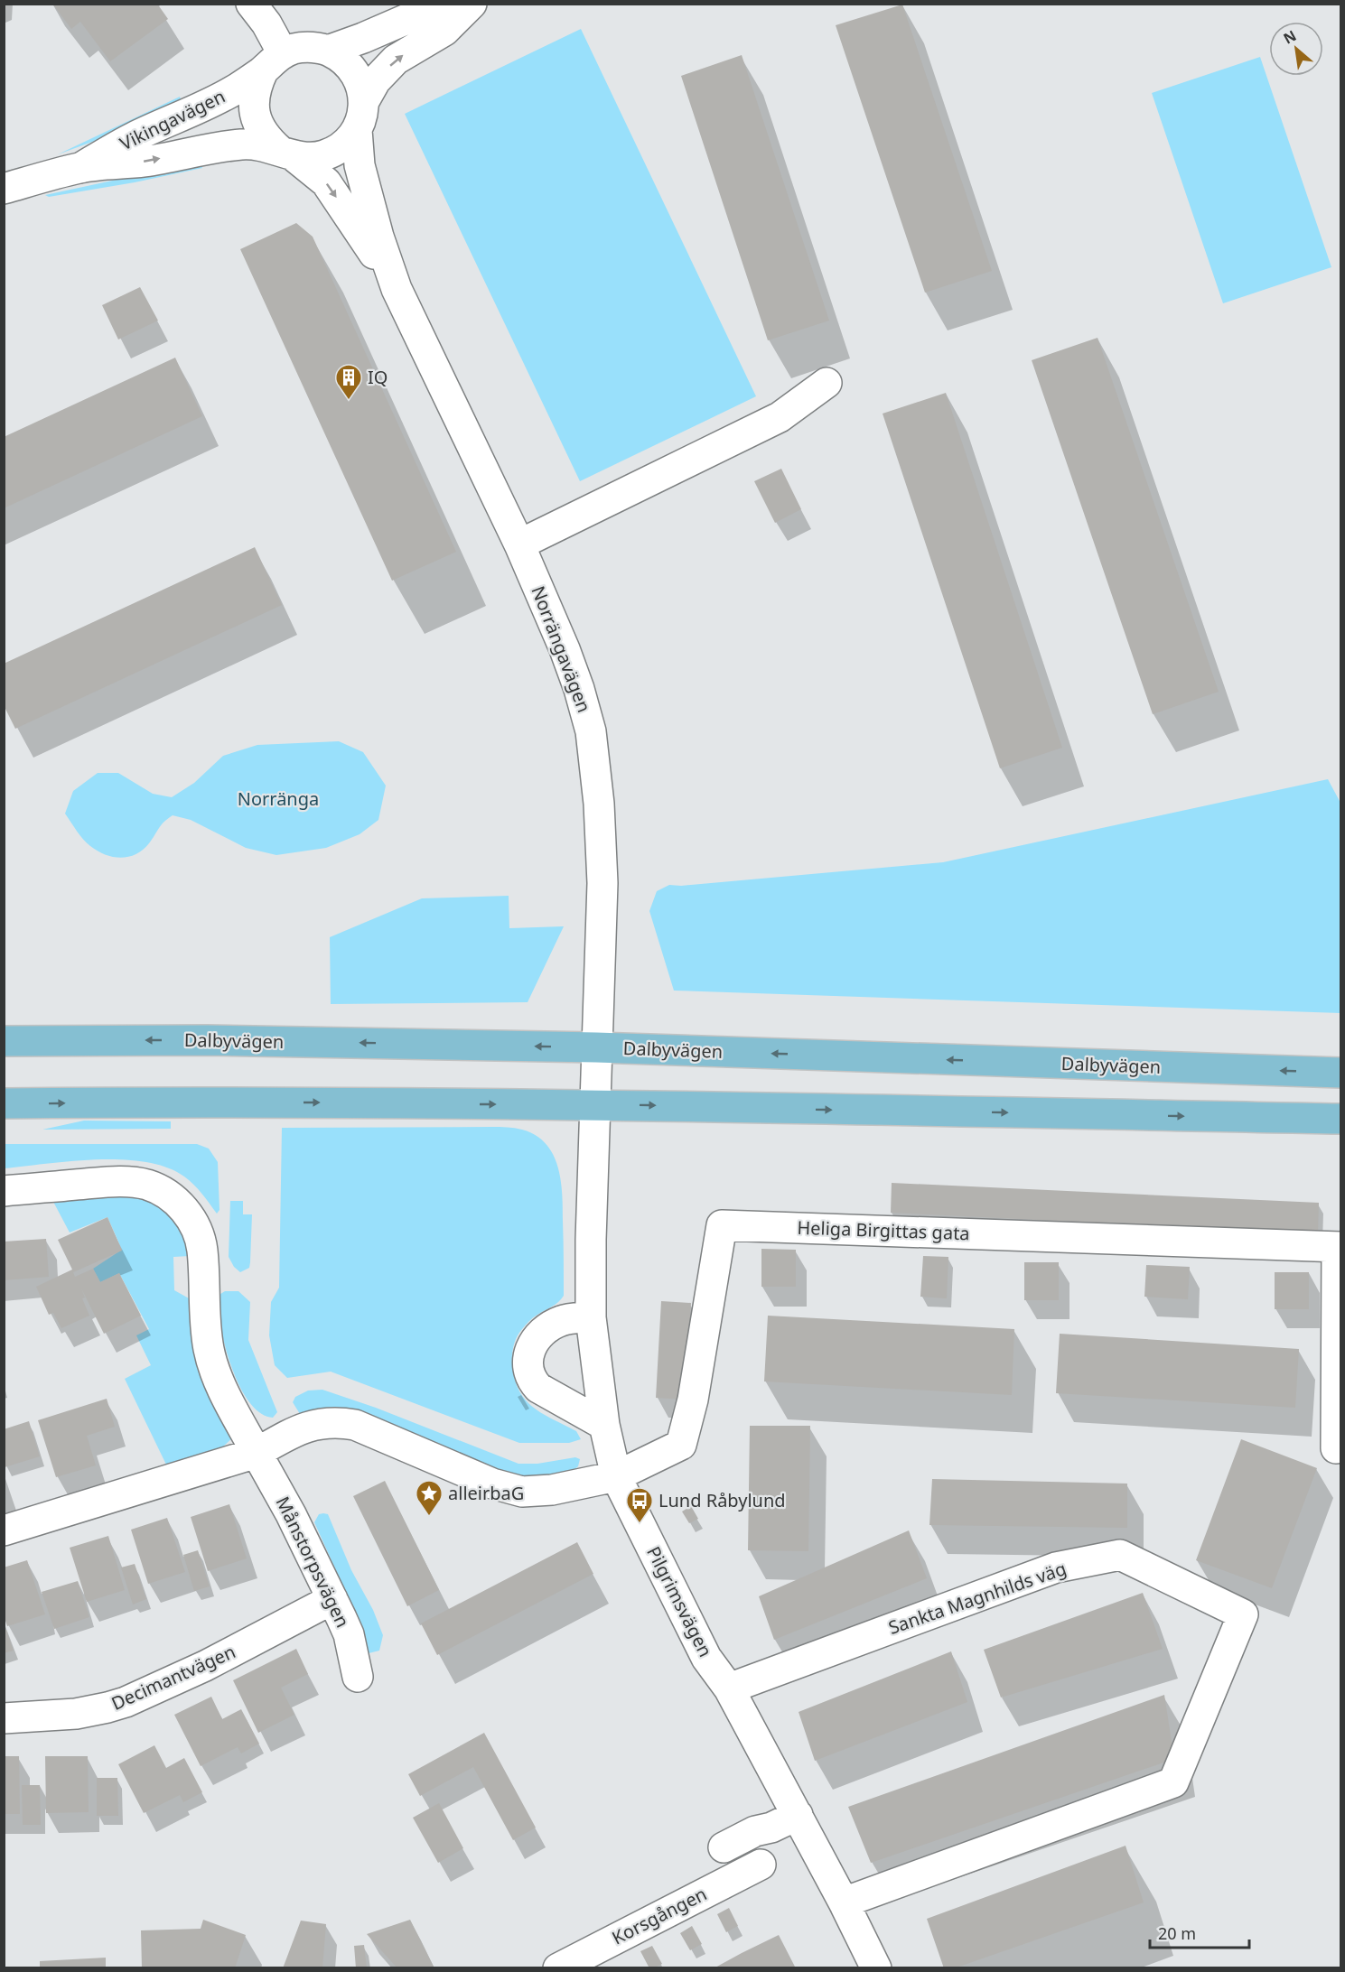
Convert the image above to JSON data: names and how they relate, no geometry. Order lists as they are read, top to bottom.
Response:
{
  "streets": {
    "main road": ["Dalbyvägen"],
    "street": [
      "Vikingavägen",
      "Norrängavägen",
      "Heliga Birgittas gata",
      "Månstorpsvägen",
      "Sankta Magnhilds väg",
      "Pilgrimsvägen",
      "Decimantvägen",
      "Korsgången"
    ]
  },
  "crossings": [
    ["Vikingavägen", "Norrängavägen"],
    ["Norrängavägen", "Dalbyvägen"],
    ["Norrängavägen", "Pilgrimsvägen"],
    ["Heliga Birgittas gata", "Pilgrimsvägen"],
    ["Månstorpsvägen", "Decimantvägen"],
    ["Sankta Magnhilds väg", "Pilgrimsvägen"]
  ],
  "parks": ["Norränga"],
  "places": {
    "building": ["IQ"],
    "place": ["alleirbaG"],
    "bus stop": ["Lund Råbylund"]
  },
  "scale_bar": "20 m",
  "north": "top left"
}
